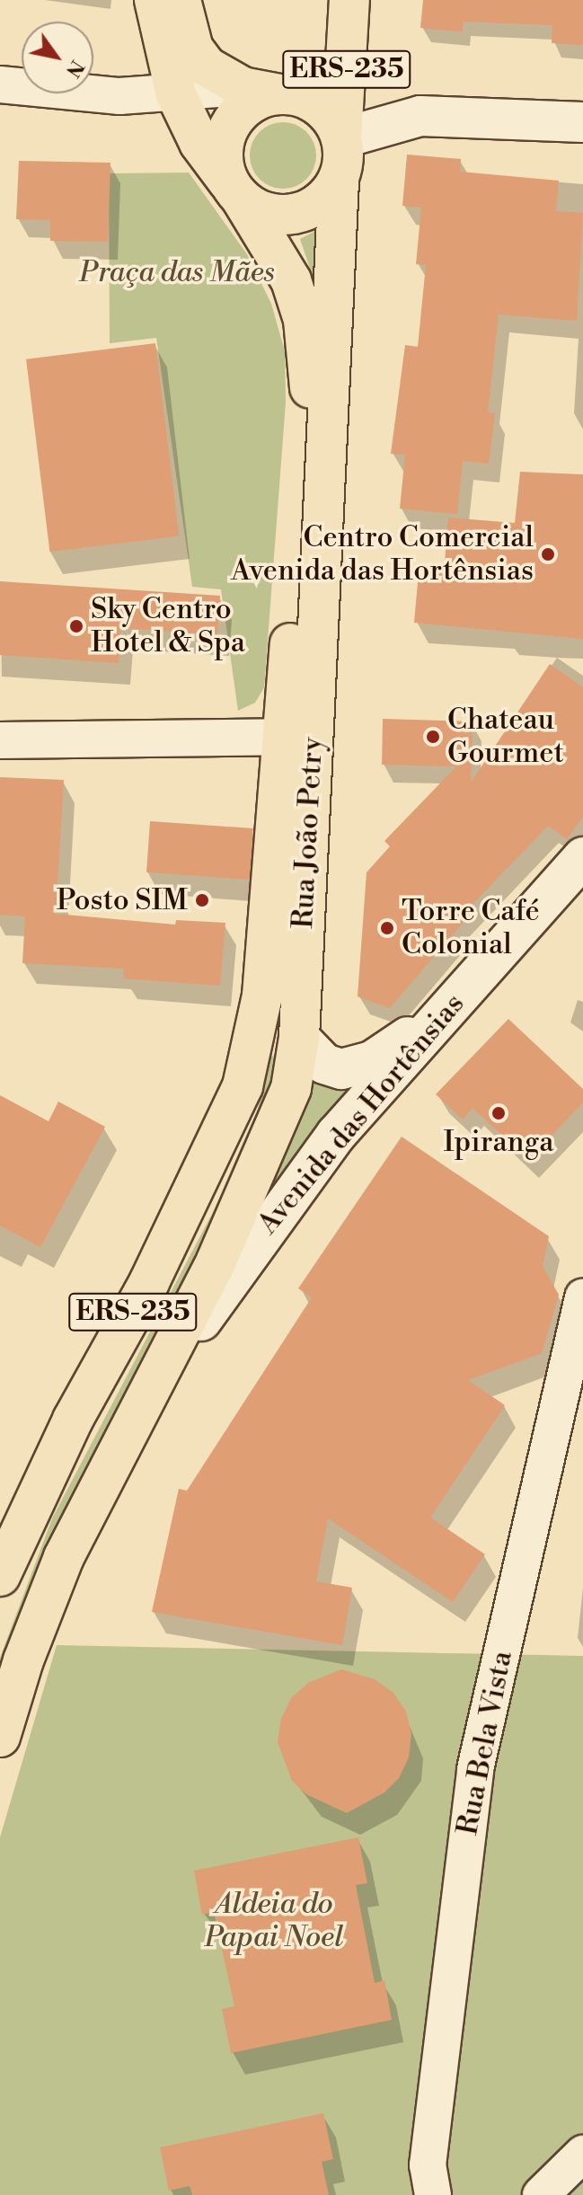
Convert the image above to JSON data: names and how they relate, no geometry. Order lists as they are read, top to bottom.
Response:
{
  "streets": {
    "main road": ["ERS-235", "Rua João Petry", "Avenida das Hortênsias"],
    "street": ["Rua Bela Vista"]
  },
  "crossings": [
    ["ERS-235", "Rua João Petry"],
    ["Rua João Petry", "Avenida das Hortênsias"]
  ],
  "parks": ["Praça das Mães", "Aldeia do Papai Noel"],
  "places": [
    "Centro Comercial Avenida das Hortênsias",
    "Sky Centro Hotel & Spa",
    "Chateau Gourmet",
    "Posto SIM",
    "Torre Café Colonial",
    "Ipiranga"
  ],
  "north": "bottom right"
}
